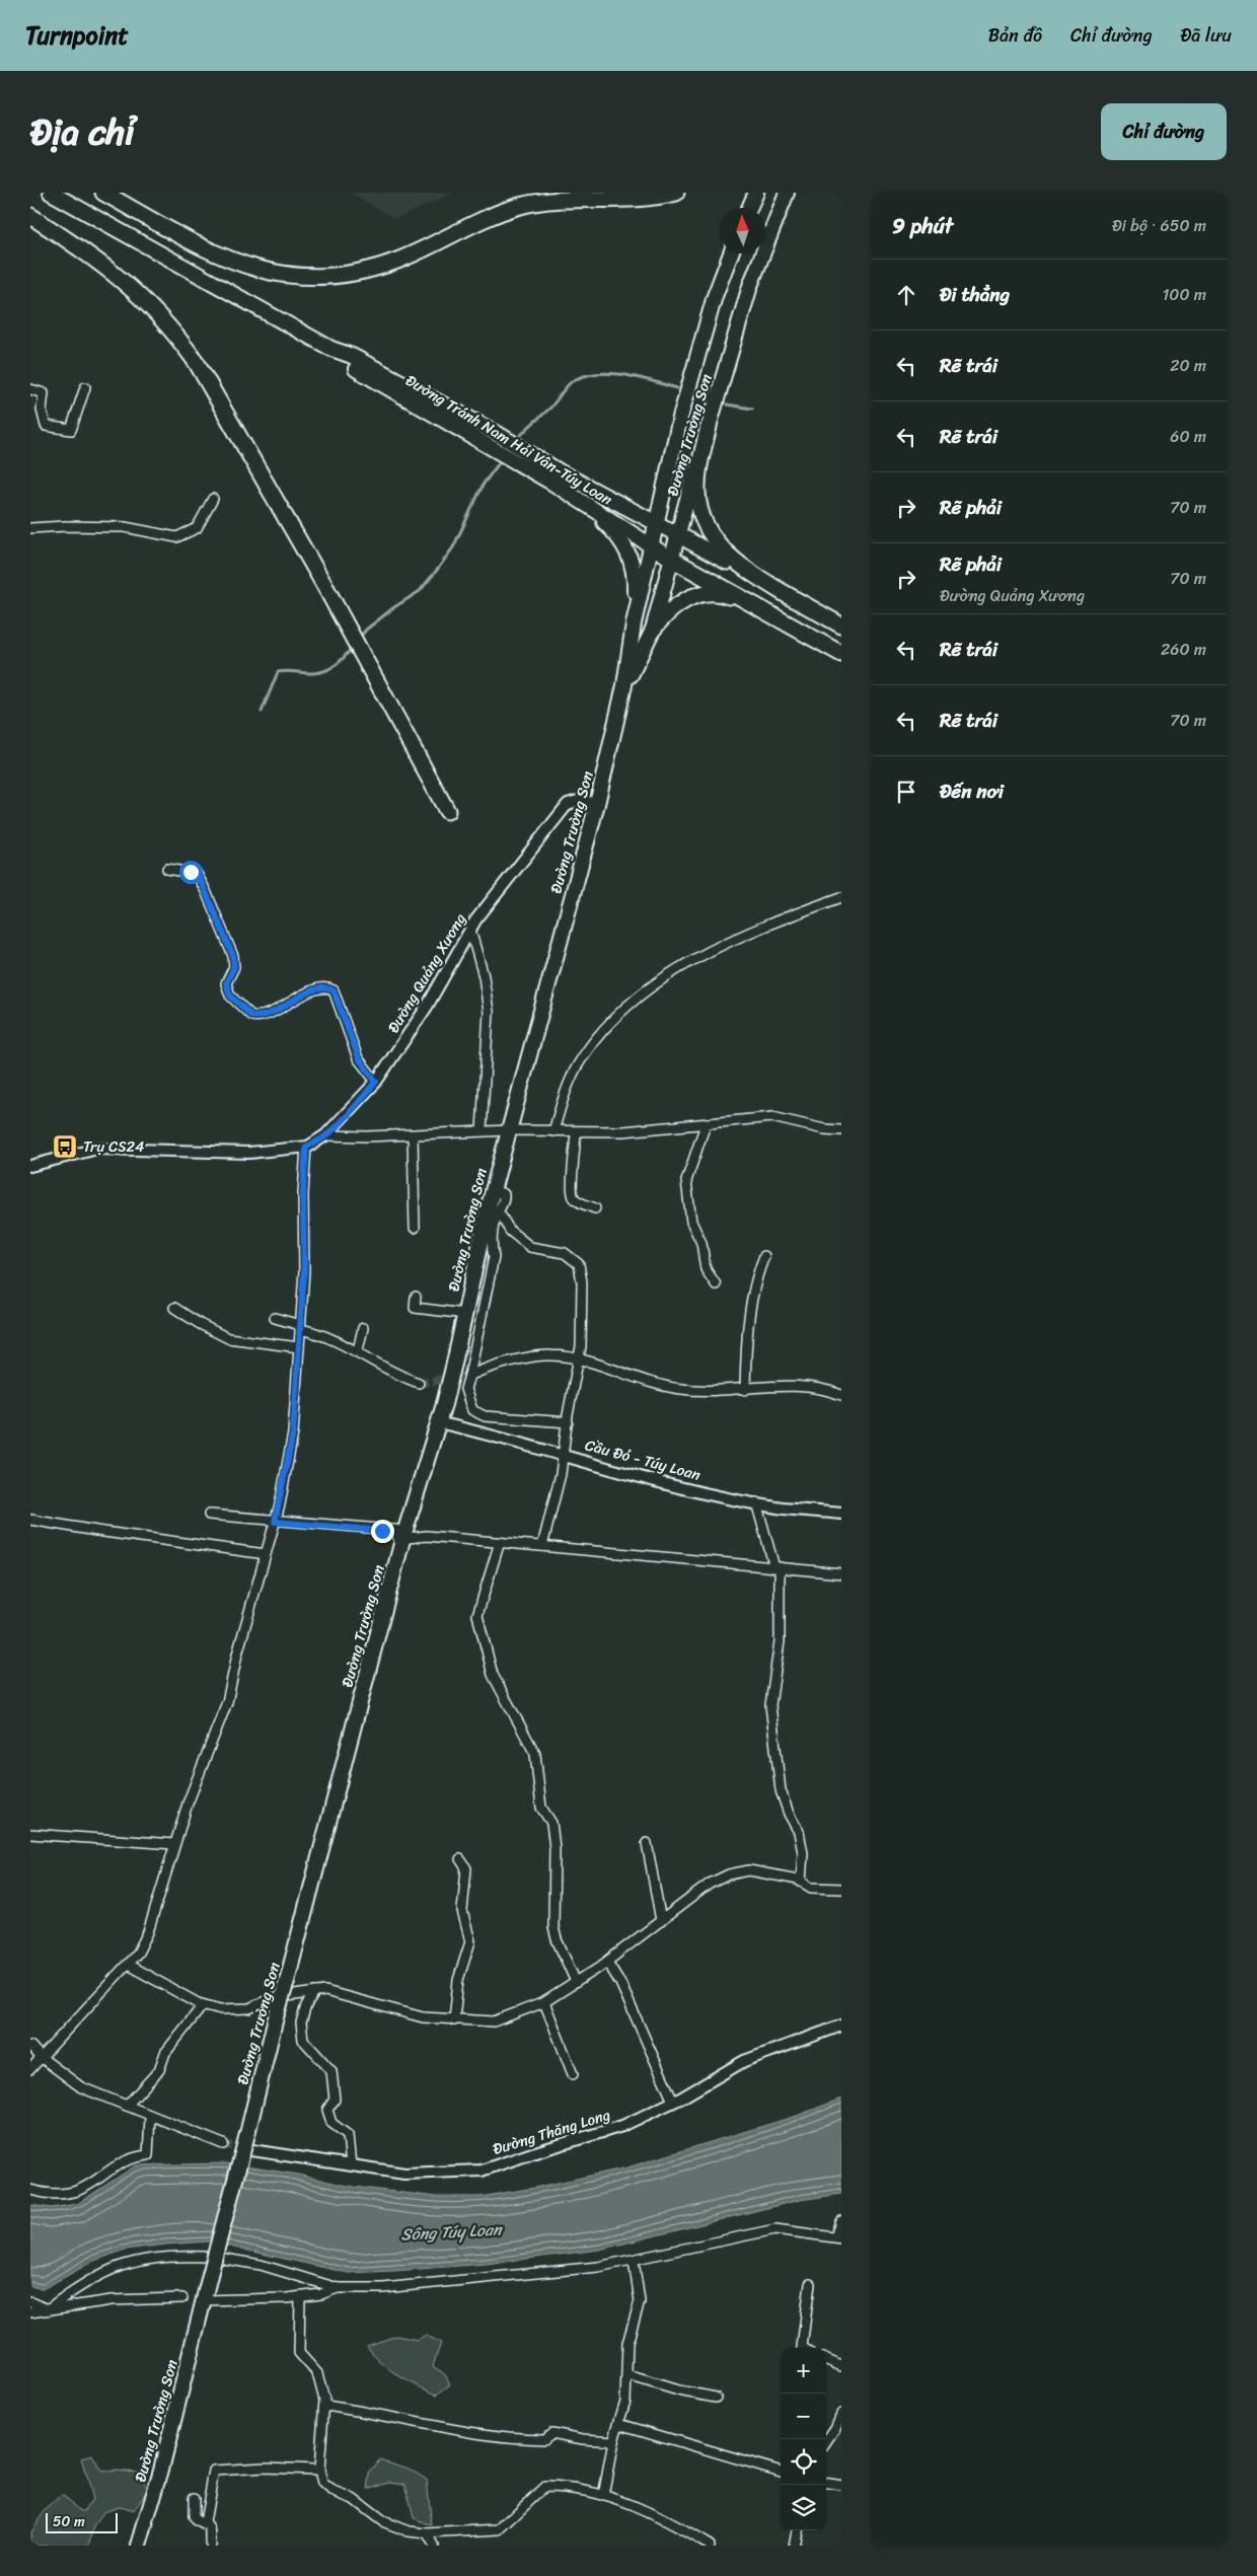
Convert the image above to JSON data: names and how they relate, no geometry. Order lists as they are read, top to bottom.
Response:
{
  "streets": {
    "highway": ["Đường Trường Sơn", "Đường Tránh Nam Hải Vân-Túy Loan"],
    "street": ["Đường Quảng Xương", "Cầu Đỏ - Túy Loan", "Đường Thăng Long"]
  },
  "crossings": [
    ["Đường Trường Sơn", "Đường Tránh Nam Hải Vân-Túy Loan"],
    ["Đường Trường Sơn", "Đường Quảng Xương"],
    ["Đường Trường Sơn", "Cầu Đỏ - Túy Loan"]
  ],
  "water": ["Sông Túy Loan"],
  "places": {
    "bus stop": ["Trụ CS24"]
  },
  "scale_bar": "50 m",
  "north": "top",
  "page": {
    "header": "Turnpoint",
    "nav": ["Bản đồ", "Chỉ đường", "Đã lưu"],
    "title": "Địa chỉ",
    "buttons": "Chỉ đường",
    "heading": ["9 phút", "Đi bộ · 650 m"],
    "list": [
      ["Đi thẳng", "100 m"],
      ["Rẽ trái", "20 m"],
      ["Rẽ trái", "60 m"],
      ["Rẽ phải", "70 m"],
      ["Rẽ phải", "Đường Quảng Xương", "70 m"],
      ["Rẽ trái", "260 m"],
      ["Rẽ trái", "70 m"],
      "Đến nơi"
    ],
    "map_buttons": ["+", "−"],
    "scale": "50 m"
  }
}
